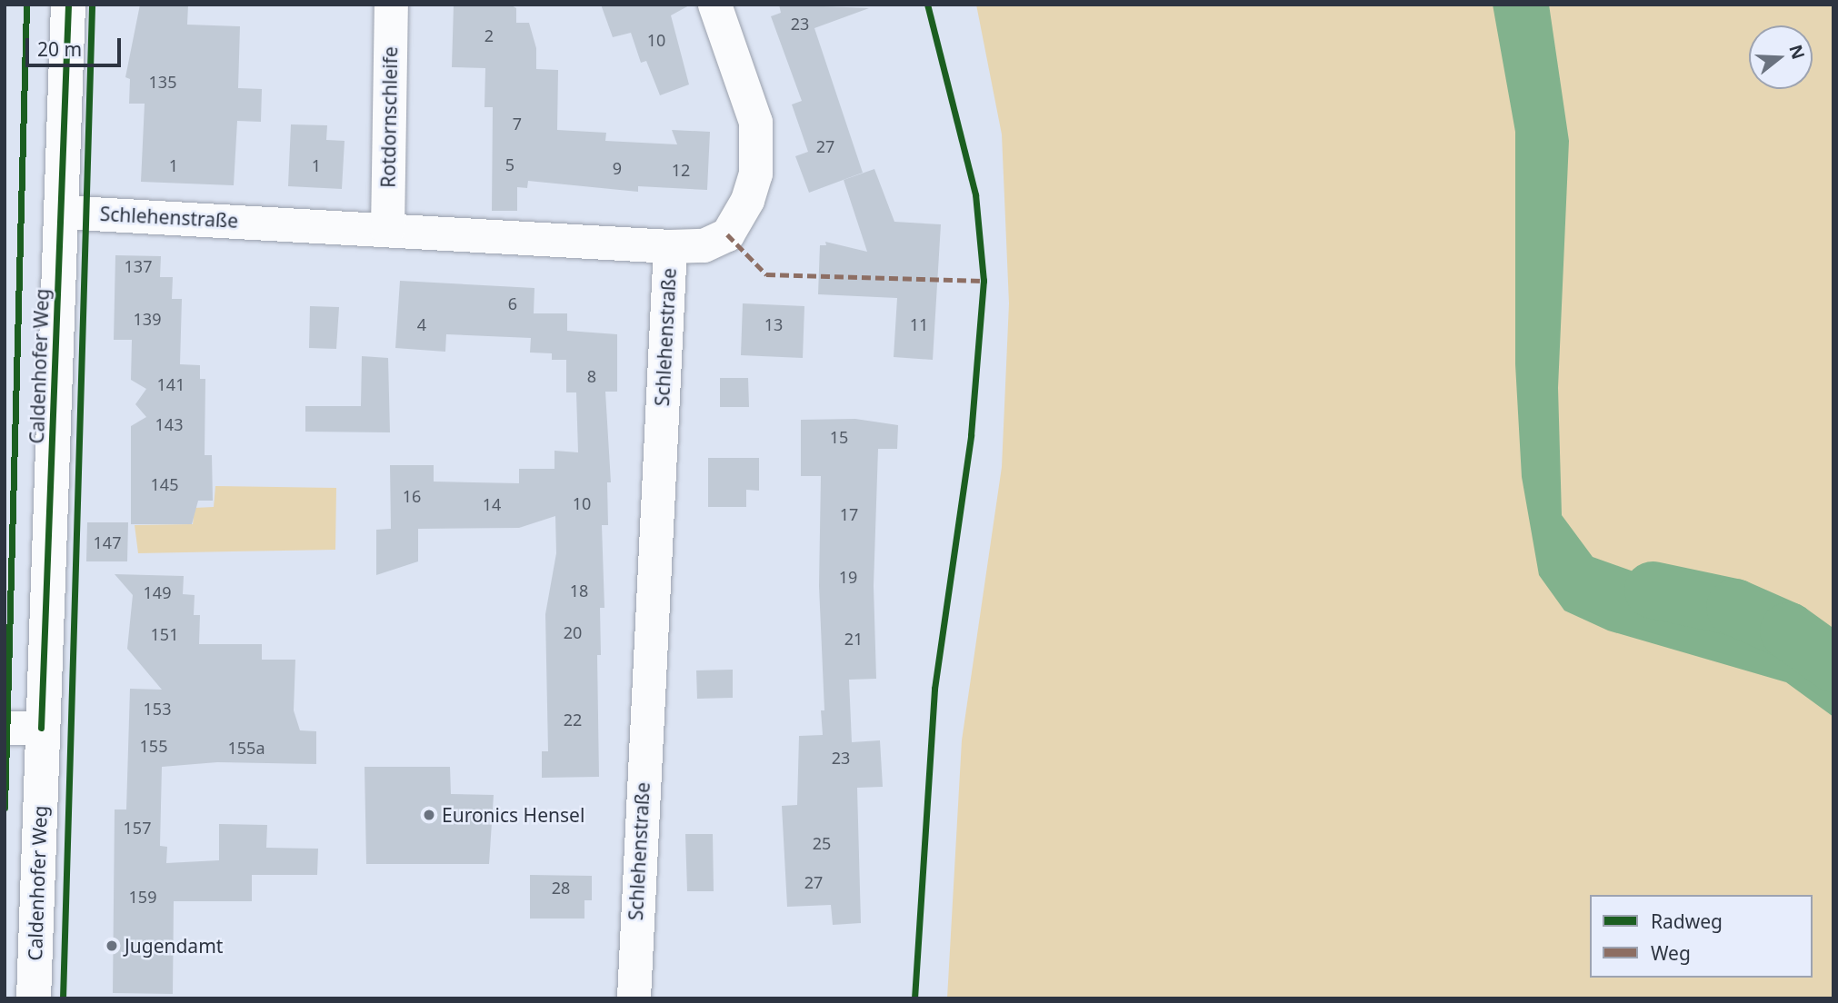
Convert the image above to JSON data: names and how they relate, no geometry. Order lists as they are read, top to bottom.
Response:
{
  "streets": {
    "street": ["Rotdornschleife", "Schlehenstraße", "Caldenhofer Weg"]
  },
  "crossings": [
    ["Rotdornschleife", "Schlehenstraße"],
    ["Schlehenstraße", "Caldenhofer Weg"]
  ],
  "places": ["Euronics Hensel", "Jugendamt"],
  "house_numbers": [
    "23",
    "2",
    "10",
    "135",
    "7",
    "27",
    "5",
    "1",
    "1",
    "9",
    "12",
    "137",
    "6",
    "139",
    "4",
    "13",
    "11",
    "8",
    "141",
    "143",
    "15",
    "145",
    "16",
    "10",
    "14",
    "17",
    "147",
    "19",
    "18",
    "149",
    "20",
    "151",
    "21",
    "153",
    "22",
    "155",
    "155a",
    "23",
    "157",
    "25",
    "27",
    "28",
    "159"
  ],
  "legend": ["Radweg", "Weg"],
  "scale_bar": "20 m",
  "north": "right"
}
